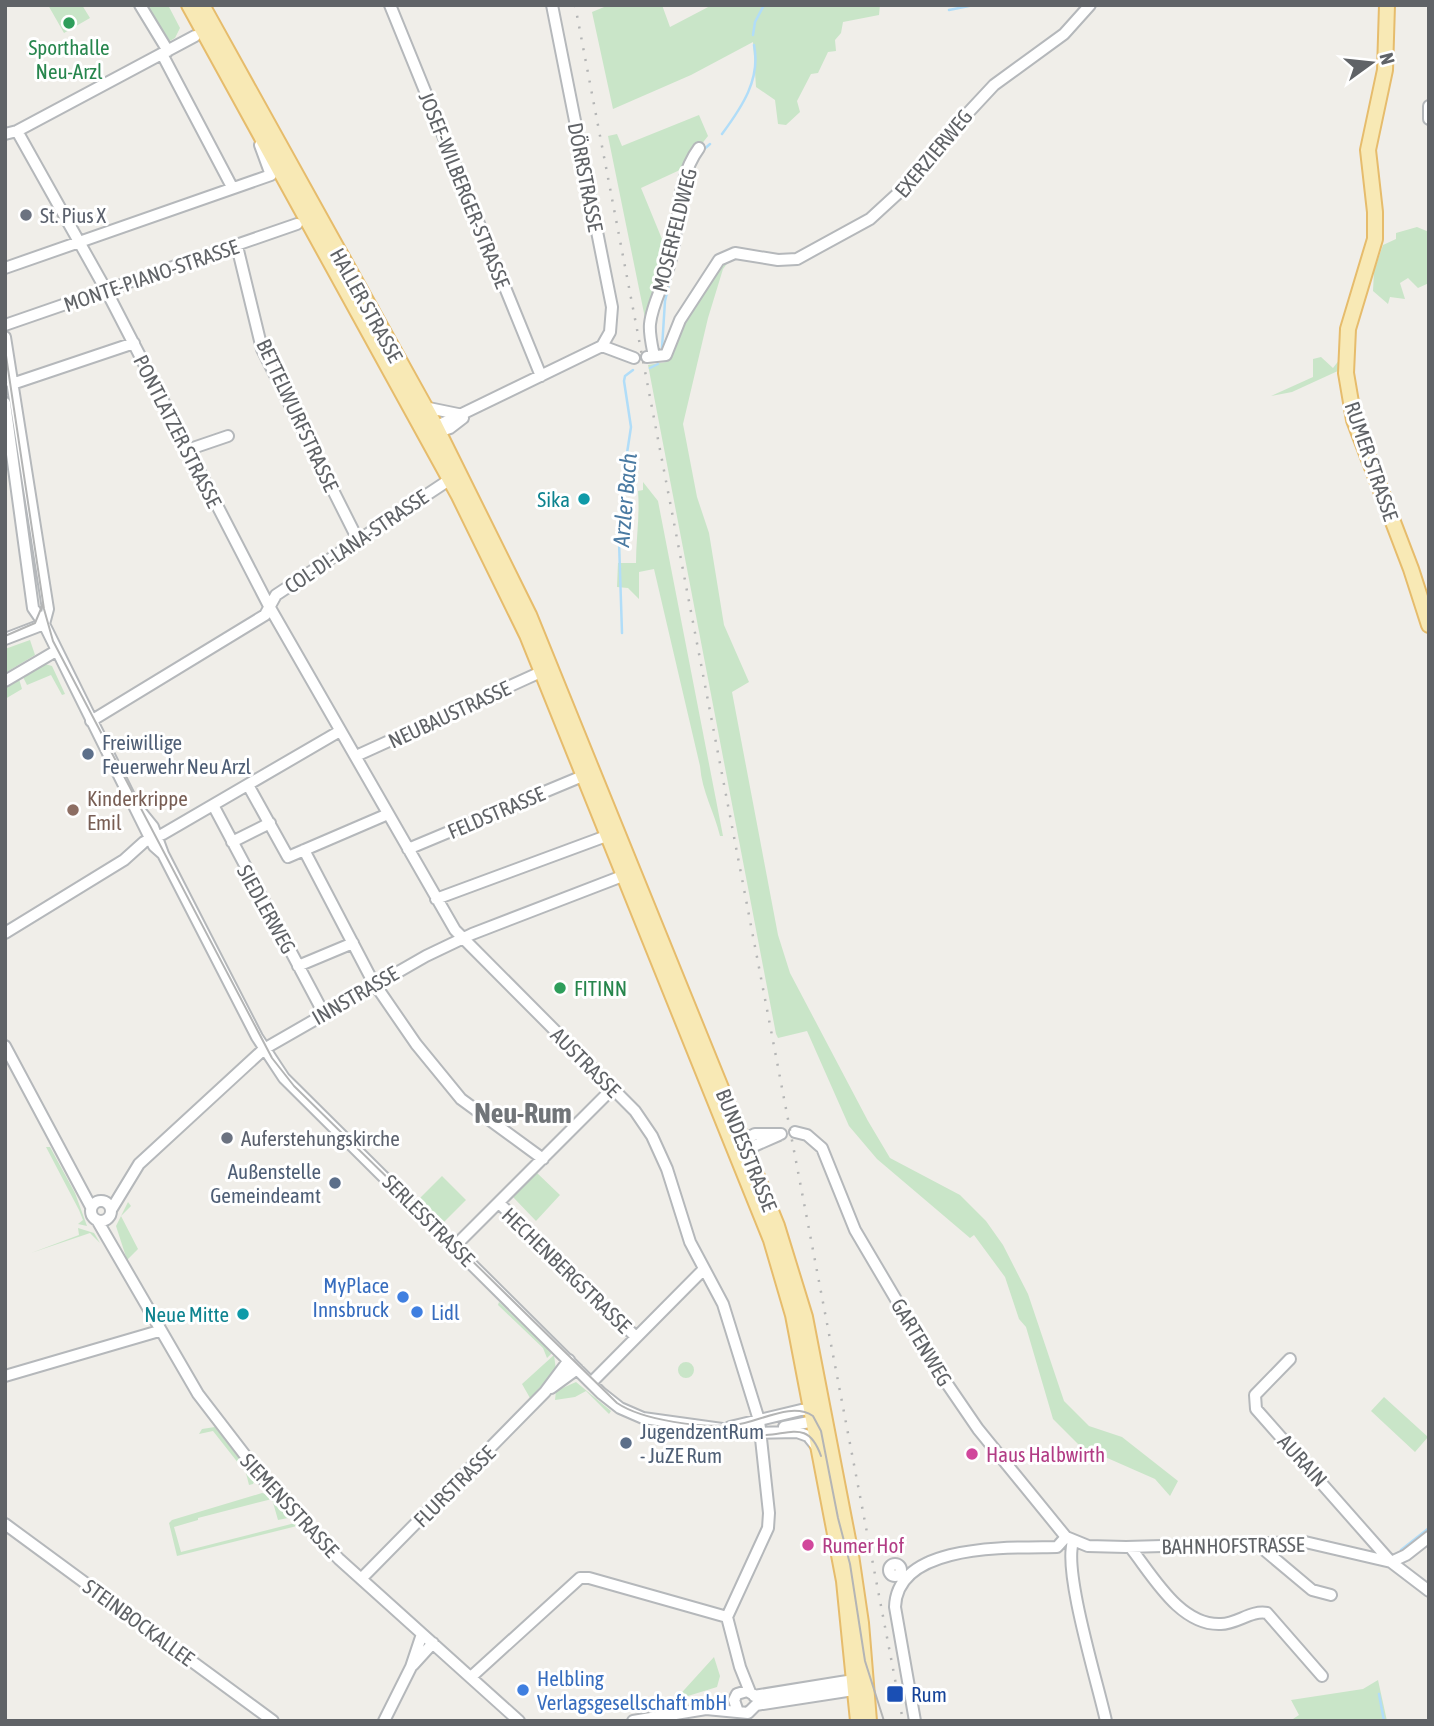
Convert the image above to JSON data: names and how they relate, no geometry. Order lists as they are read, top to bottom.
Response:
{
  "streets": {
    "main road": ["HALLER STRASSE", "RUMER STRASSE", "BUNDESSTRASSE"],
    "street": [
      "EXERZIERWEG",
      "DÖRRSTRASSE",
      "JOSEF-WILBERGER-STRASSE",
      "MOSERFELDWEG",
      "MONTE-PIANO-STRASSE",
      "BETTELWURFSTRASSE",
      "PONTLATZER STRASSE",
      "COL-DI-LANA-STRASSE",
      "NEUBAUSTRASSE",
      "FELDSTRASSE",
      "SIEDLERWEG",
      "INNSTRASSE",
      "AUSTRASSE",
      "SERLESSTRASSE",
      "HECHENBERGSTRASSE",
      "GARTENWEG",
      "AURAIN",
      "FLURSTRASSE",
      "SIEMENSSTRASSE",
      "BAHNHOFSTRASSE",
      "STEINBOCKALLEE"
    ]
  },
  "crossings": [
    ["EXERZIERWEG", "MOSERFELDWEG"],
    ["MONTE-PIANO-STRASSE", "BETTELWURFSTRASSE"],
    ["MONTE-PIANO-STRASSE", "PONTLATZER STRASSE"],
    ["HALLER STRASSE", "COL-DI-LANA-STRASSE"],
    ["HALLER STRASSE", "BUNDESSTRASSE"],
    ["BETTELWURFSTRASSE", "COL-DI-LANA-STRASSE"],
    ["PONTLATZER STRASSE", "COL-DI-LANA-STRASSE"],
    ["PONTLATZER STRASSE", "AUSTRASSE"],
    ["COL-DI-LANA-STRASSE", "SERLESSTRASSE"],
    ["NEUBAUSTRASSE", "AUSTRASSE"],
    ["NEUBAUSTRASSE", "BUNDESSTRASSE"],
    ["FELDSTRASSE", "AUSTRASSE"],
    ["FELDSTRASSE", "BUNDESSTRASSE"],
    ["SIEDLERWEG", "INNSTRASSE"],
    ["INNSTRASSE", "AUSTRASSE"],
    ["INNSTRASSE", "BUNDESSTRASSE"],
    ["INNSTRASSE", "SERLESSTRASSE"],
    ["INNSTRASSE", "SIEMENSSTRASSE"],
    ["AUSTRASSE", "SERLESSTRASSE"],
    ["BUNDESSTRASSE", "SERLESSTRASSE"],
    ["SERLESSTRASSE", "FLURSTRASSE"],
    ["GARTENWEG", "BAHNHOFSTRASSE"],
    ["AURAIN", "BAHNHOFSTRASSE"],
    ["FLURSTRASSE", "SIEMENSSTRASSE"]
  ],
  "districts": ["Neu-Rum"],
  "water": ["Arzler Bach"],
  "places": {
    "other": [
      "Sporthalle Neu-Arzl",
      "St. Pius X",
      "Sika",
      "Freiwillige Feuerwehr Neu Arzl",
      "Kinderkrippe Emil",
      "FITINN",
      "Auferstehungskirche",
      "Außenstelle Gemeindeamt",
      "MyPlace Innsbruck",
      "Lidl",
      "Neue Mitte",
      "JugendzentRum - JuZE Rum",
      "Haus Halbwirth",
      "Rumer Hof",
      "Helbling Verlagsgesellschaft mbH"
    ],
    "transit": ["Rum"]
  },
  "north": "right"
}
